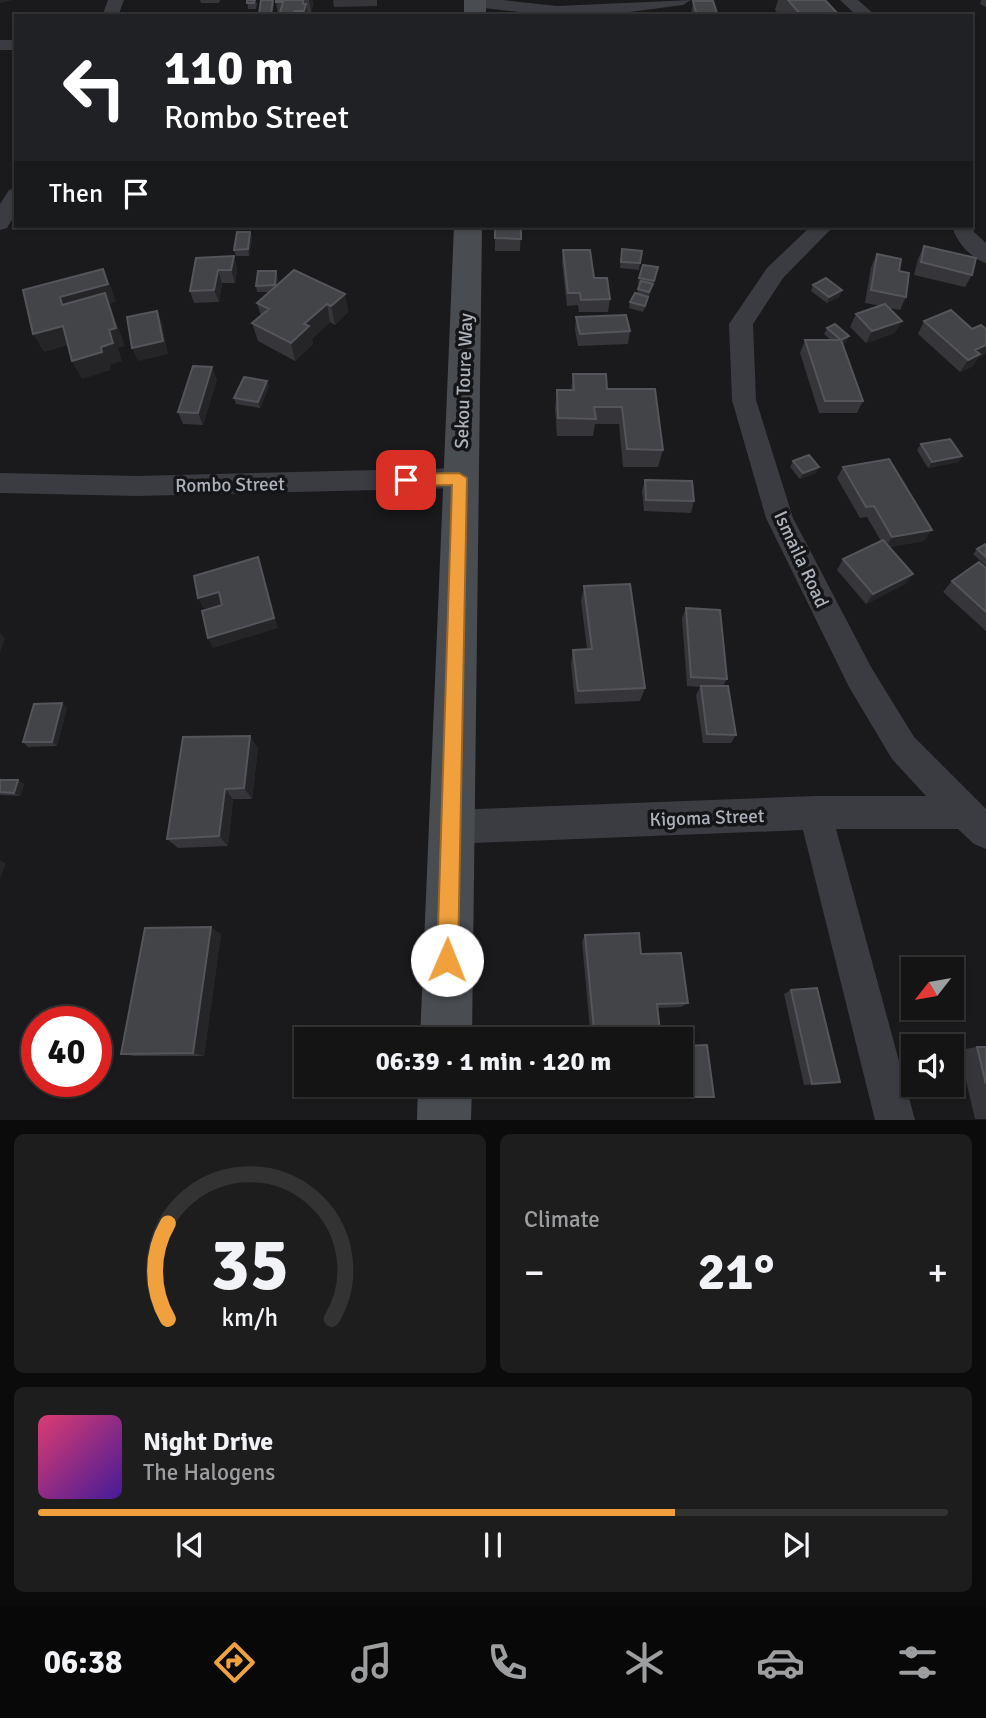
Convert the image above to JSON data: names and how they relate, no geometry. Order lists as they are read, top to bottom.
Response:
{
  "streets": {
    "street": [
      "Sekou Toure Way",
      "Rombo Street",
      "Ismaila Road",
      "Kigoma Street"
    ]
  },
  "crossings": [
    ["Sekou Toure Way", "Rombo Street"],
    ["Sekou Toure Way", "Kigoma Street"],
    ["Ismaila Road", "Kigoma Street"]
  ],
  "north": "bottom left",
  "page": {
    "turn": ["110 m", "Rombo Street"],
    "then": "Then",
    "limit": "40",
    "trip": "06:39 · 1 min · 120 m",
    "tile": "Climate",
    "heat": ["−", "21°", "+"],
    "song": ["Night Drive", "The Halogens"],
    "tabs": "06:38",
    "gauge": ["35", "km/h"]
  }
}
